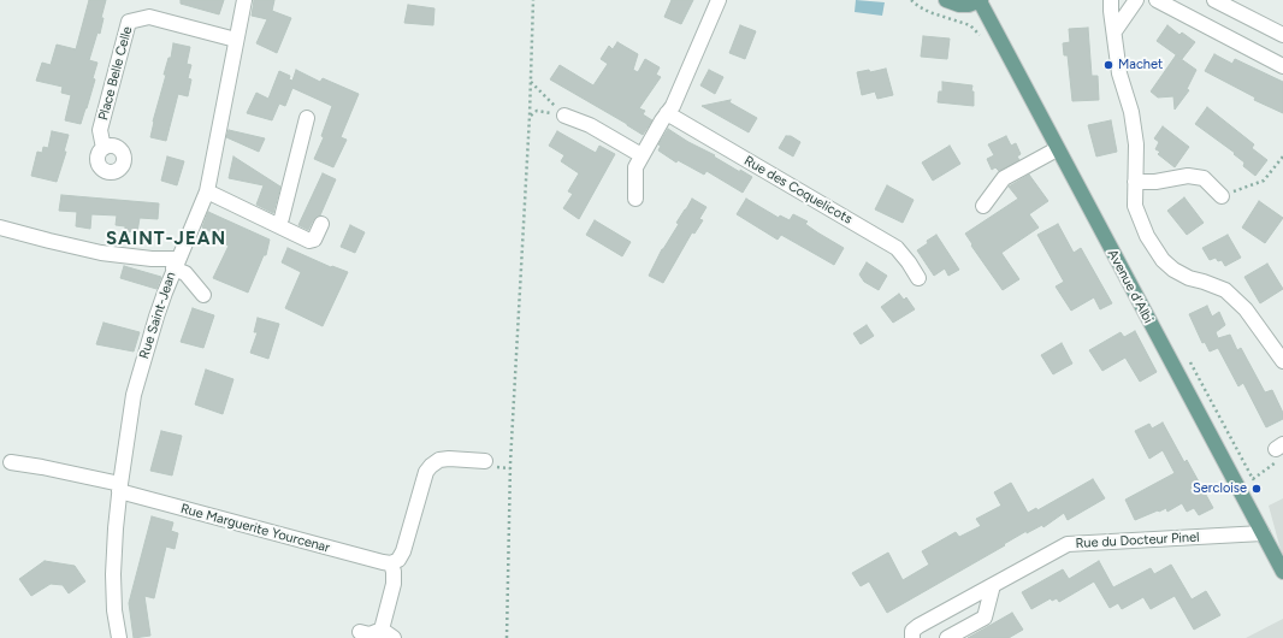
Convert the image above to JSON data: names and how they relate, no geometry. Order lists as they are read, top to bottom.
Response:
{
  "streets": {
    "main road": ["Avenue d'Albi"],
    "street": [
      "Place Belle Celle",
      "Rue des Coquelicots",
      "Rue Saint-Jean",
      "Rue Marguerite Yourcenar",
      "Rue du Docteur Pinel"
    ]
  },
  "crossings": [
    ["Place Belle Celle", "Rue Saint-Jean"],
    ["Avenue d'Albi", "Rue du Docteur Pinel"],
    ["Rue Saint-Jean", "Rue Marguerite Yourcenar"]
  ],
  "districts": ["SAINT-JEAN"],
  "places": ["Machet", "Sercloise"]
}
